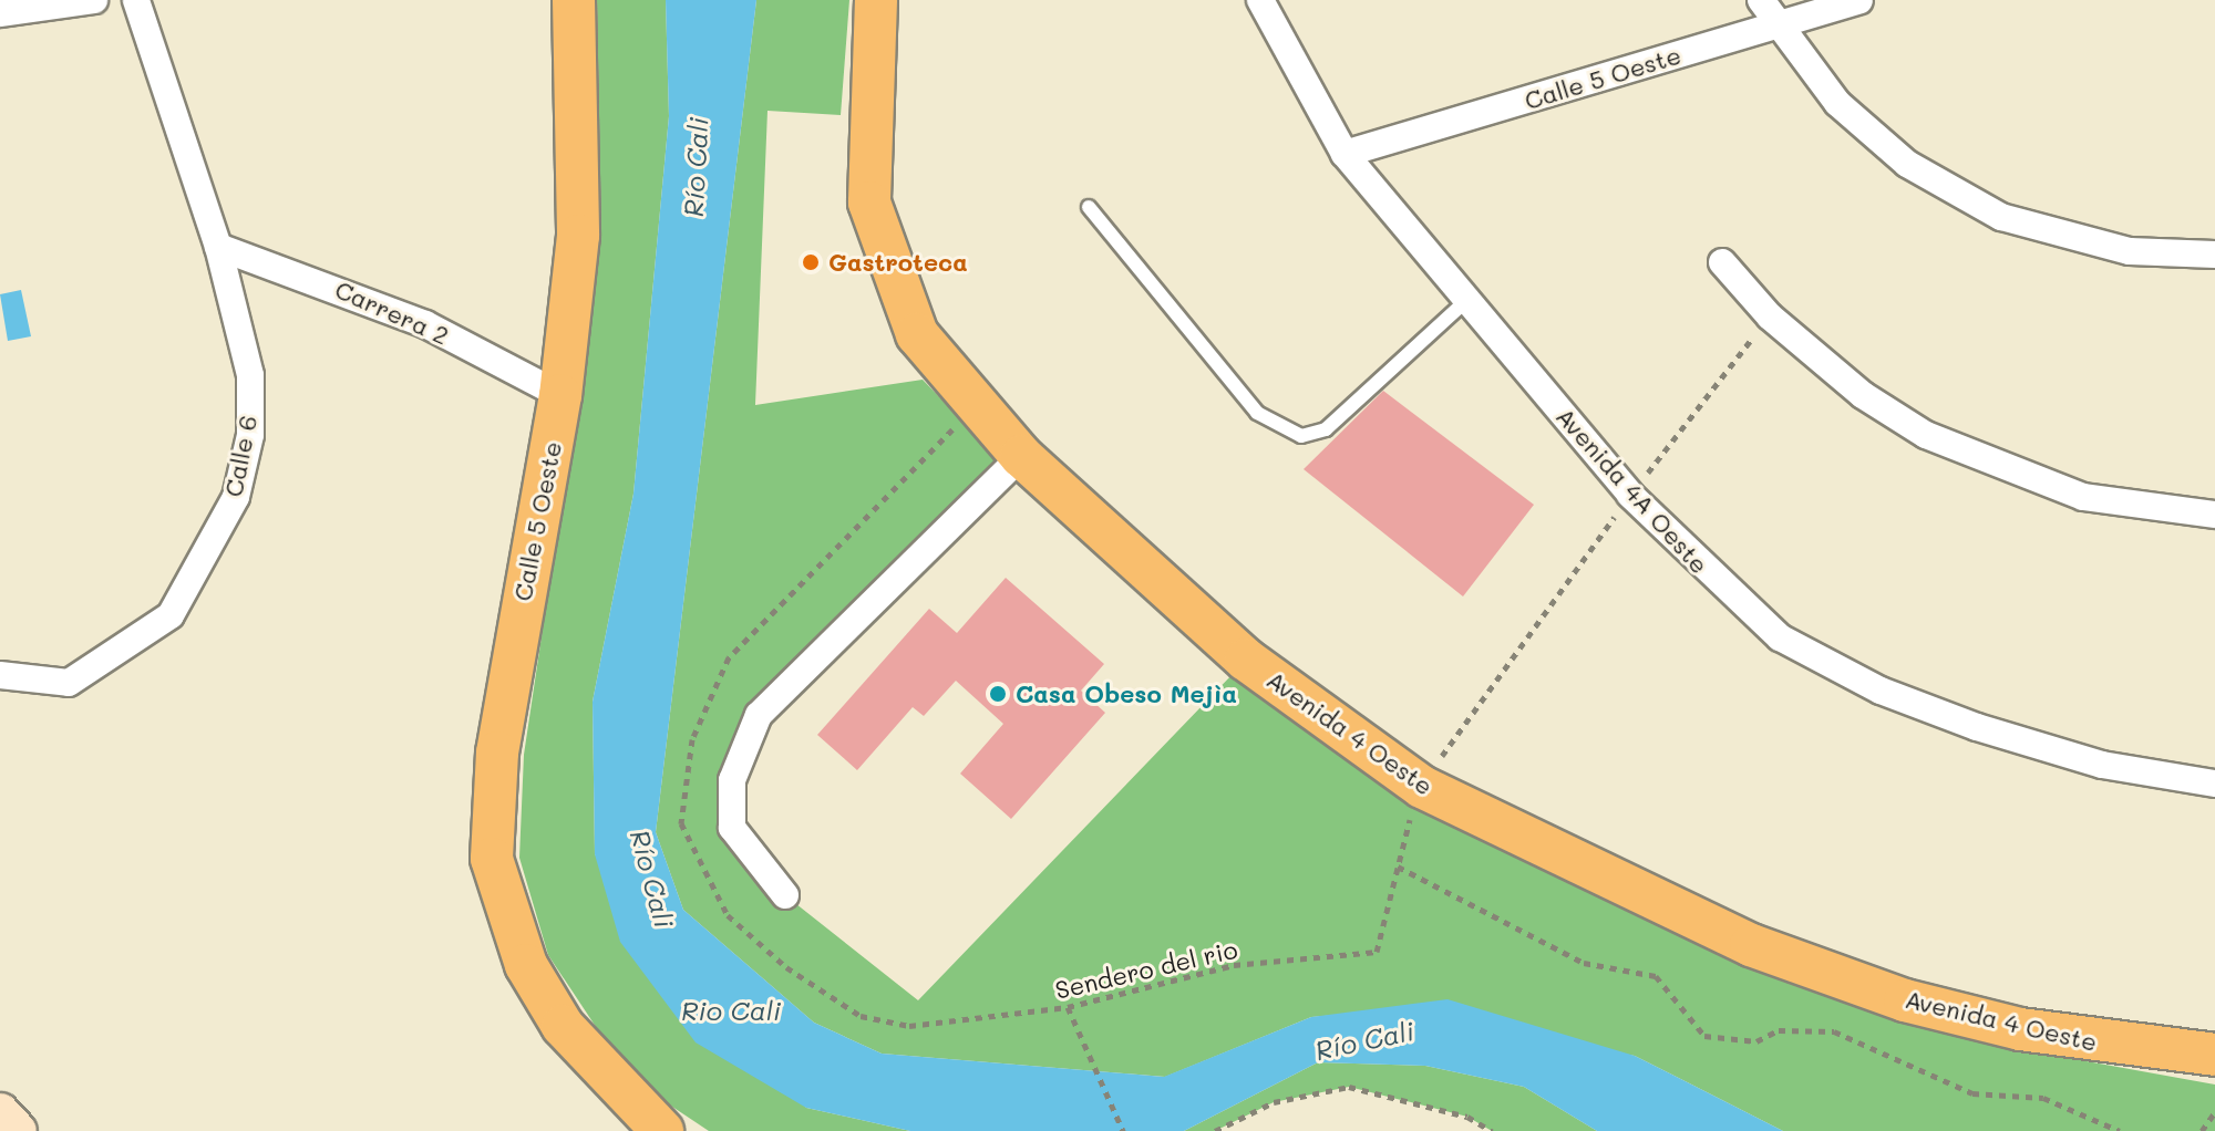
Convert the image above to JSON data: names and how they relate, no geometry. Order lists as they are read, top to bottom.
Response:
{
  "streets": {
    "main road": ["Calle 5 Oeste", "Avenida 4 Oeste"],
    "street": ["Carrera 2", "Calle 6", "Avenida 4A Oeste"],
    "path": ["Sendero del rio"]
  },
  "crossings": [
    ["Calle 5 Oeste", "Carrera 2"],
    ["Calle 5 Oeste", "Avenida 4A Oeste"],
    ["Carrera 2", "Calle 6"]
  ],
  "water": ["Río Cali", "Rio Cali"],
  "places": ["Gastroteca", "Casa Obeso Mejìa"]
}
